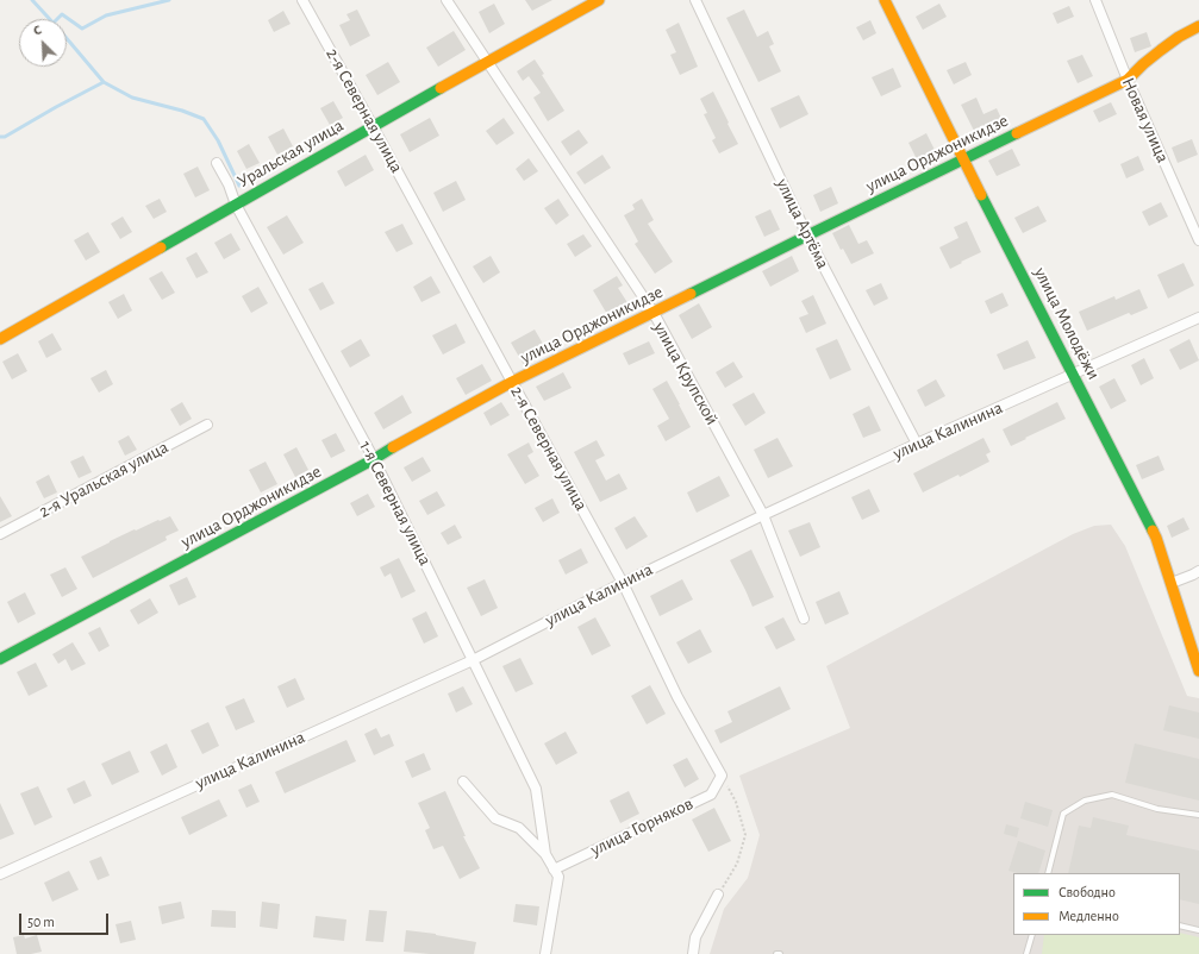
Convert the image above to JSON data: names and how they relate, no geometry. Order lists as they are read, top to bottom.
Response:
{
  "streets": {
    "main road": ["Уральская улица", "улица Орджоникидзе", "улица Молодёжи"],
    "street": [
      "2-я Северная улица",
      "Новая улица",
      "улица Артёма",
      "улица Крупской",
      "улица Калинина",
      "2-я Уральская улица",
      "1-я Северная улица",
      "улица Горняков"
    ]
  },
  "crossings": [
    ["2-я Северная улица", "Уральская улица"],
    ["2-я Северная улица", "улица Орджоникидзе"],
    ["2-я Северная улица", "улица Калинина"],
    ["2-я Северная улица", "улица Горняков"],
    ["Новая улица", "улица Орджоникидзе"],
    ["Уральская улица", "улица Крупской"],
    ["Уральская улица", "1-я Северная улица"],
    ["улица Орджоникидзе", "улица Артёма"],
    ["улица Орджоникидзе", "улица Молодёжи"],
    ["улица Орджоникидзе", "улица Крупской"],
    ["улица Орджоникидзе", "1-я Северная улица"],
    ["улица Артёма", "улица Калинина"],
    ["улица Молодёжи", "улица Калинина"],
    ["улица Крупской", "улица Калинина"],
    ["улица Калинина", "1-я Северная улица"],
    ["1-я Северная улица", "улица Горняков"]
  ],
  "legend": ["Свободно", "Медленно"],
  "scale_bar": "50 m",
  "north": "top left"
}
